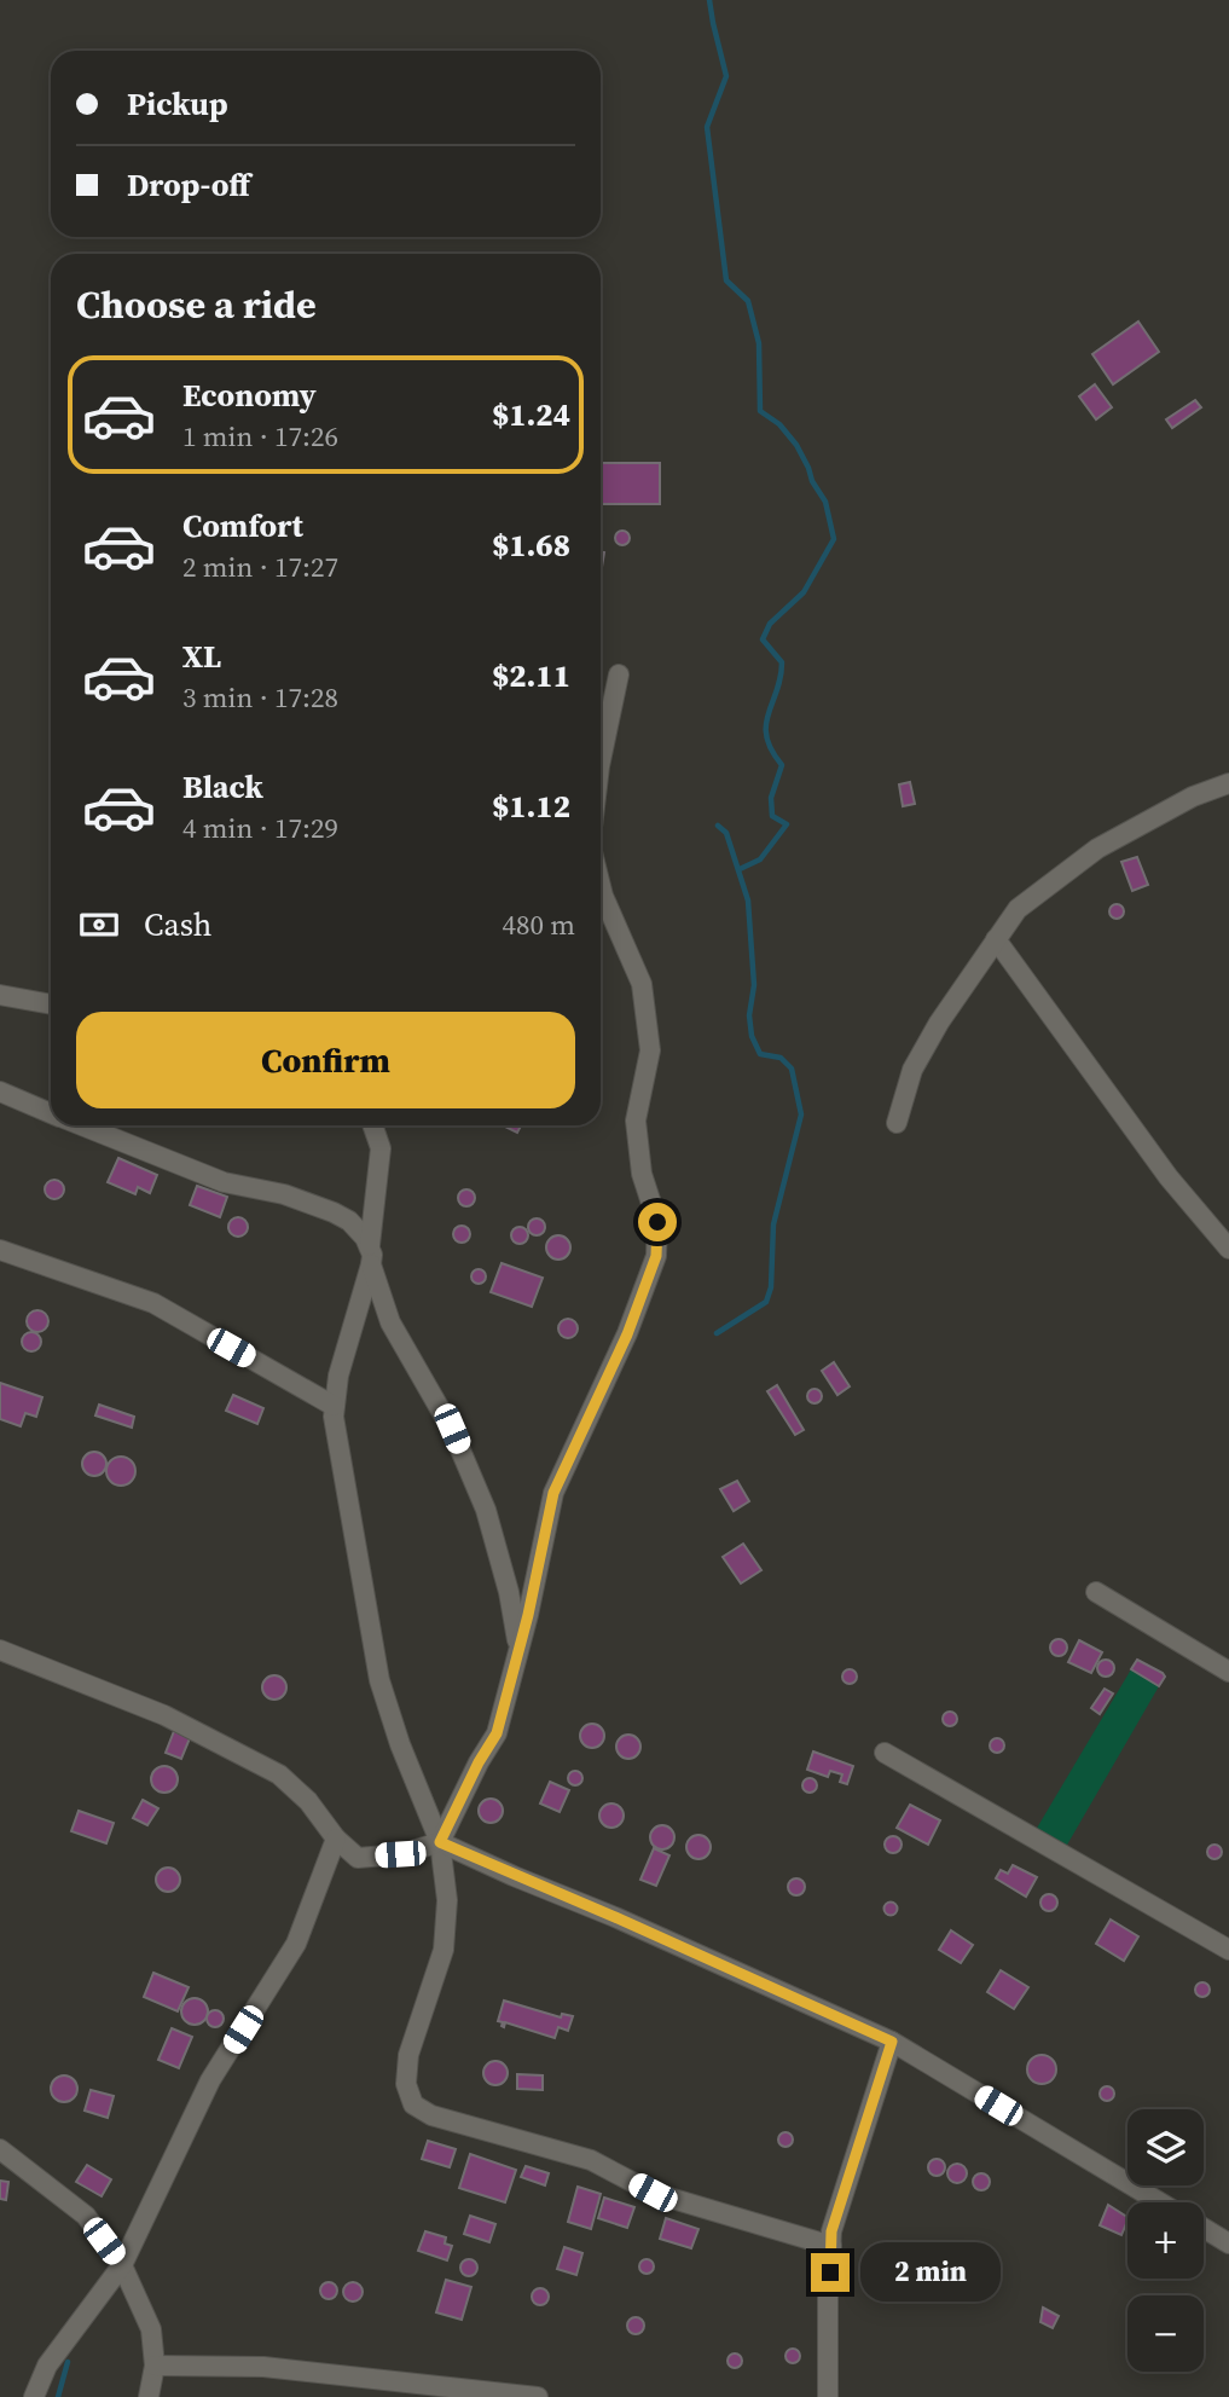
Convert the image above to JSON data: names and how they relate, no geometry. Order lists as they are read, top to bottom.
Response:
{
  "page": {
    "banner": ["Pickup", "Drop-off"],
    "heading": "Choose a ride",
    "list": [
      {
        "name": "Economy",
        "note": "1 min · 17:26",
        "value": "$1.24"
      },
      {
        "name": "Comfort",
        "note": "2 min · 17:27",
        "value": "$1.68"
      },
      {
        "name": "XL",
        "note": "3 min · 17:28",
        "value": "$2.11"
      },
      {
        "name": "Black",
        "note": "4 min · 17:29",
        "value": "$1.12"
      }
    ],
    "pay": ["Cash", "480 m"],
    "buttons": "Confirm",
    "map_buttons": ["+", "−"],
    "bubble": "2 min"
  }
}
